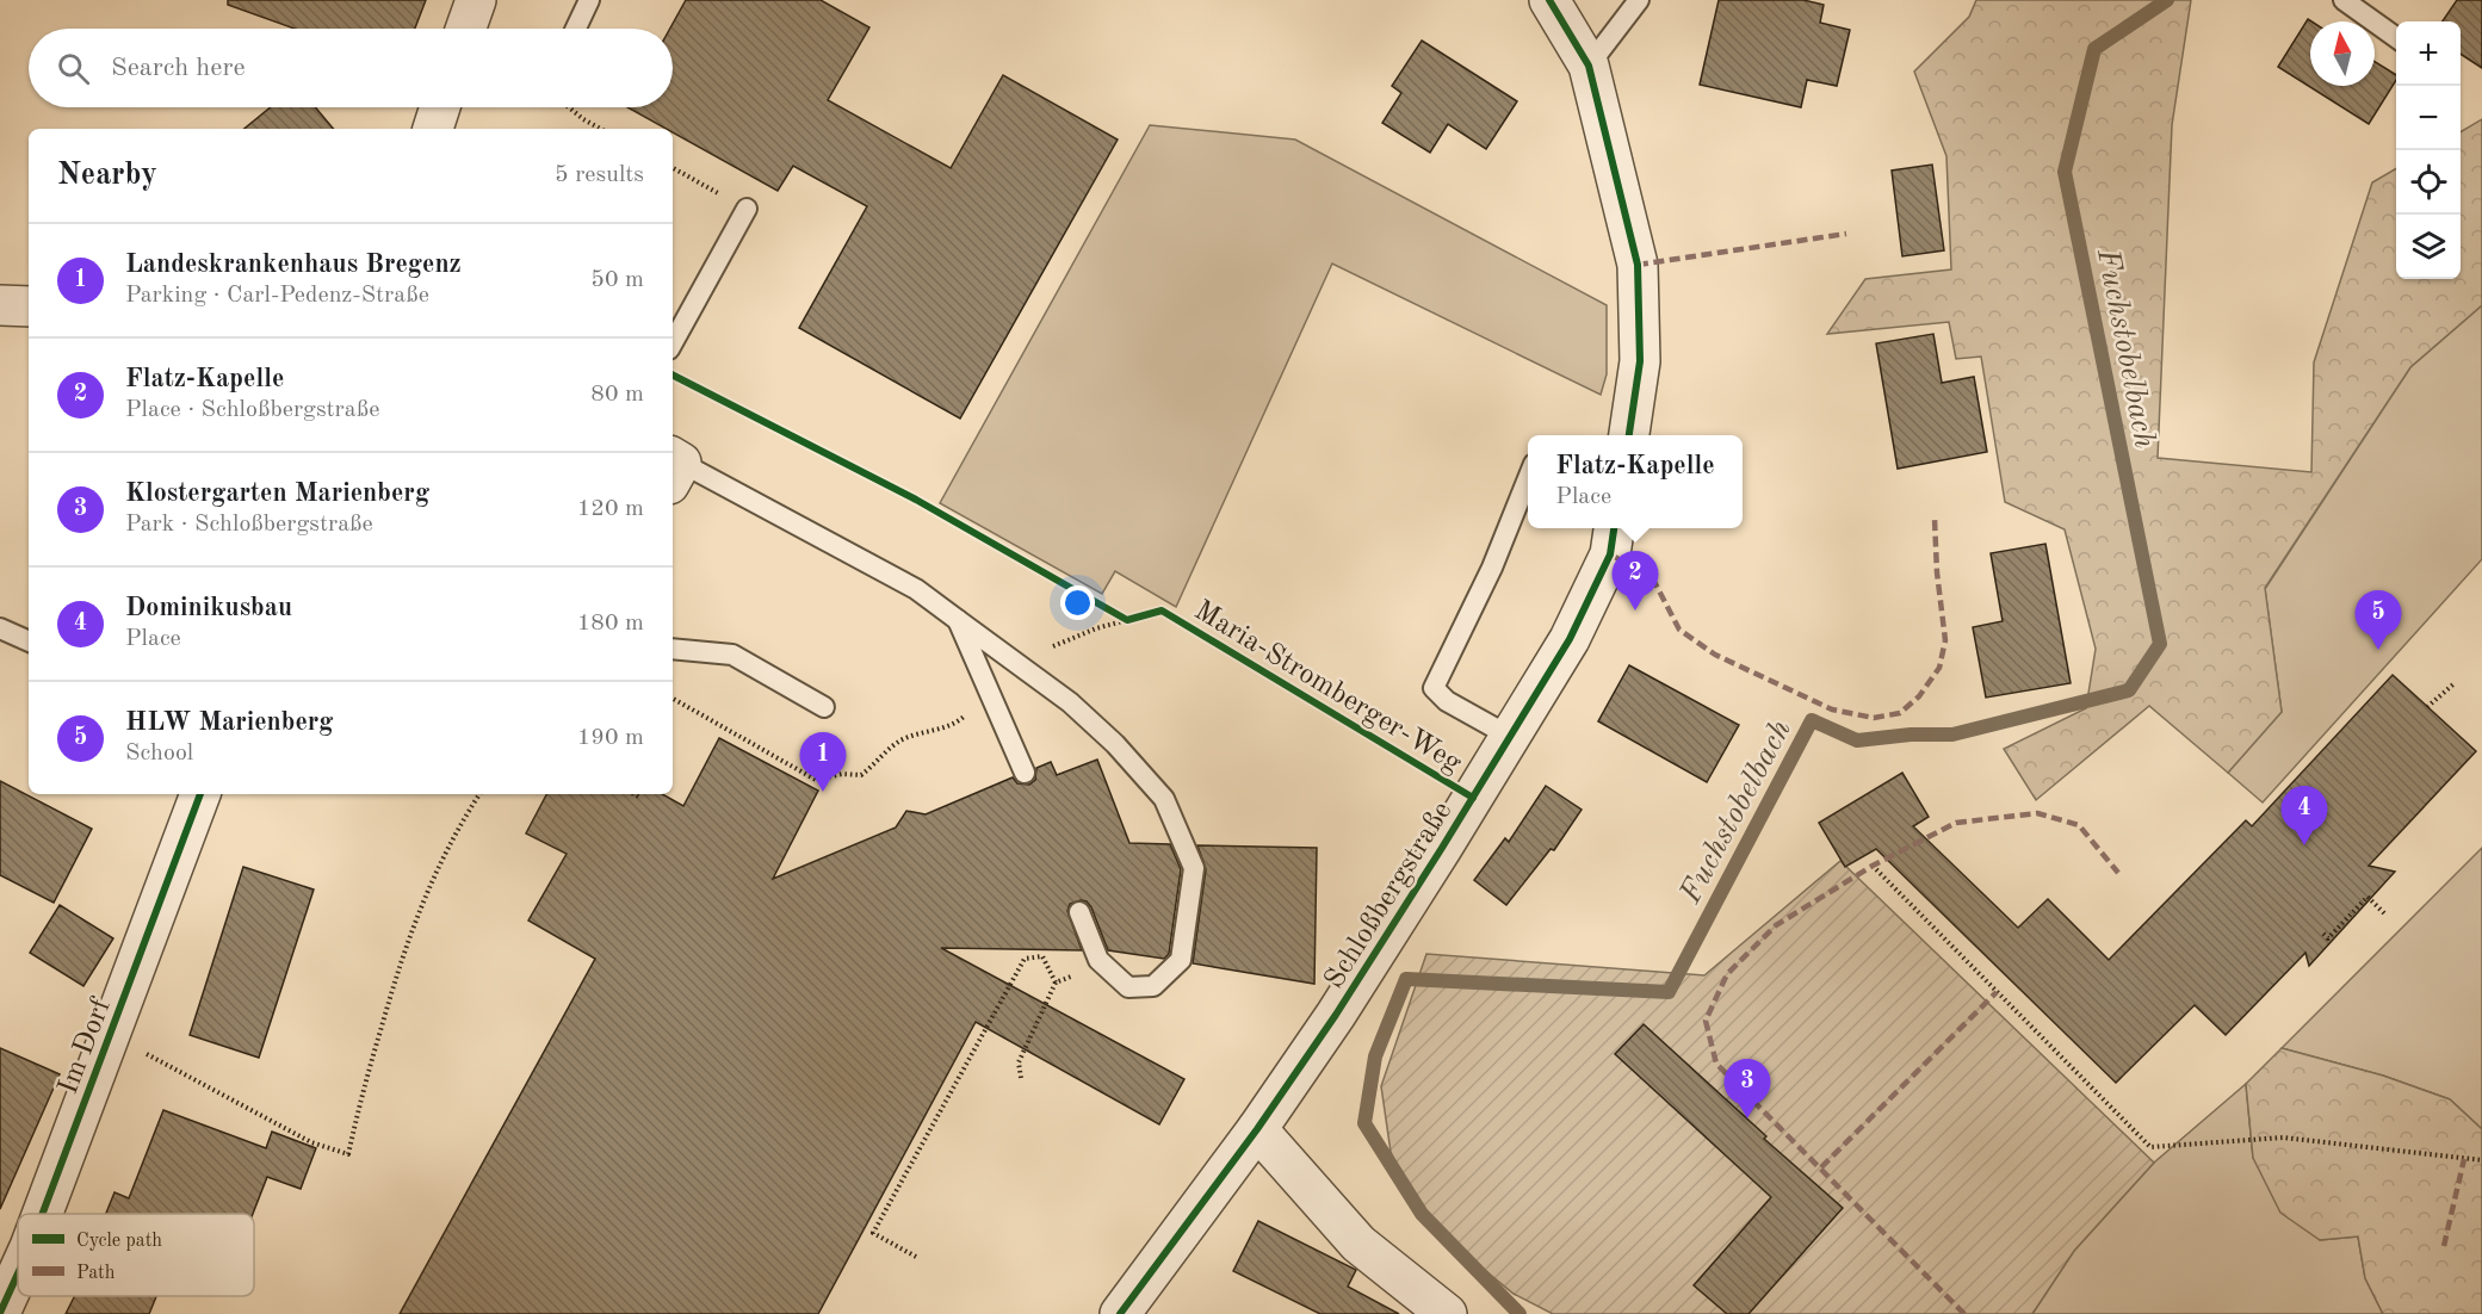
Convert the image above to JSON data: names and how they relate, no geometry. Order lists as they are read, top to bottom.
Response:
{
  "streets": {
    "street": ["Schloßbergstraße", "Im Dorf"],
    "cycle path": ["Maria-Stromberger-Weg"]
  },
  "water": ["Fuchstobelbach"],
  "legend": ["Cycle path", "Path"],
  "north": "top",
  "page": {
    "map_buttons": ["+", "−"],
    "search": "Search here",
    "heading": ["Nearby", "5 results"],
    "list": [
      {
        "mark": "1",
        "name": "Landeskrankenhaus Bregenz",
        "note": "Parking · Carl-Pedenz-Straße",
        "value": "50 m"
      },
      {
        "mark": "2",
        "name": "Flatz-Kapelle",
        "note": "Place · Schloßbergstraße",
        "value": "80 m"
      },
      {
        "mark": "3",
        "name": "Klostergarten Marienberg",
        "note": "Park · Schloßbergstraße",
        "value": "120 m"
      },
      {
        "mark": "4",
        "name": "Dominikusbau",
        "note": "Place",
        "value": "180 m"
      },
      {
        "mark": "5",
        "name": "HLW Marienberg",
        "note": "School",
        "value": "190 m"
      }
    ],
    "popup": ["Flatz-Kapelle", "Place"],
    "pins": [
      "2",
      "5",
      "1",
      "4",
      "3"
    ]
  }
}
